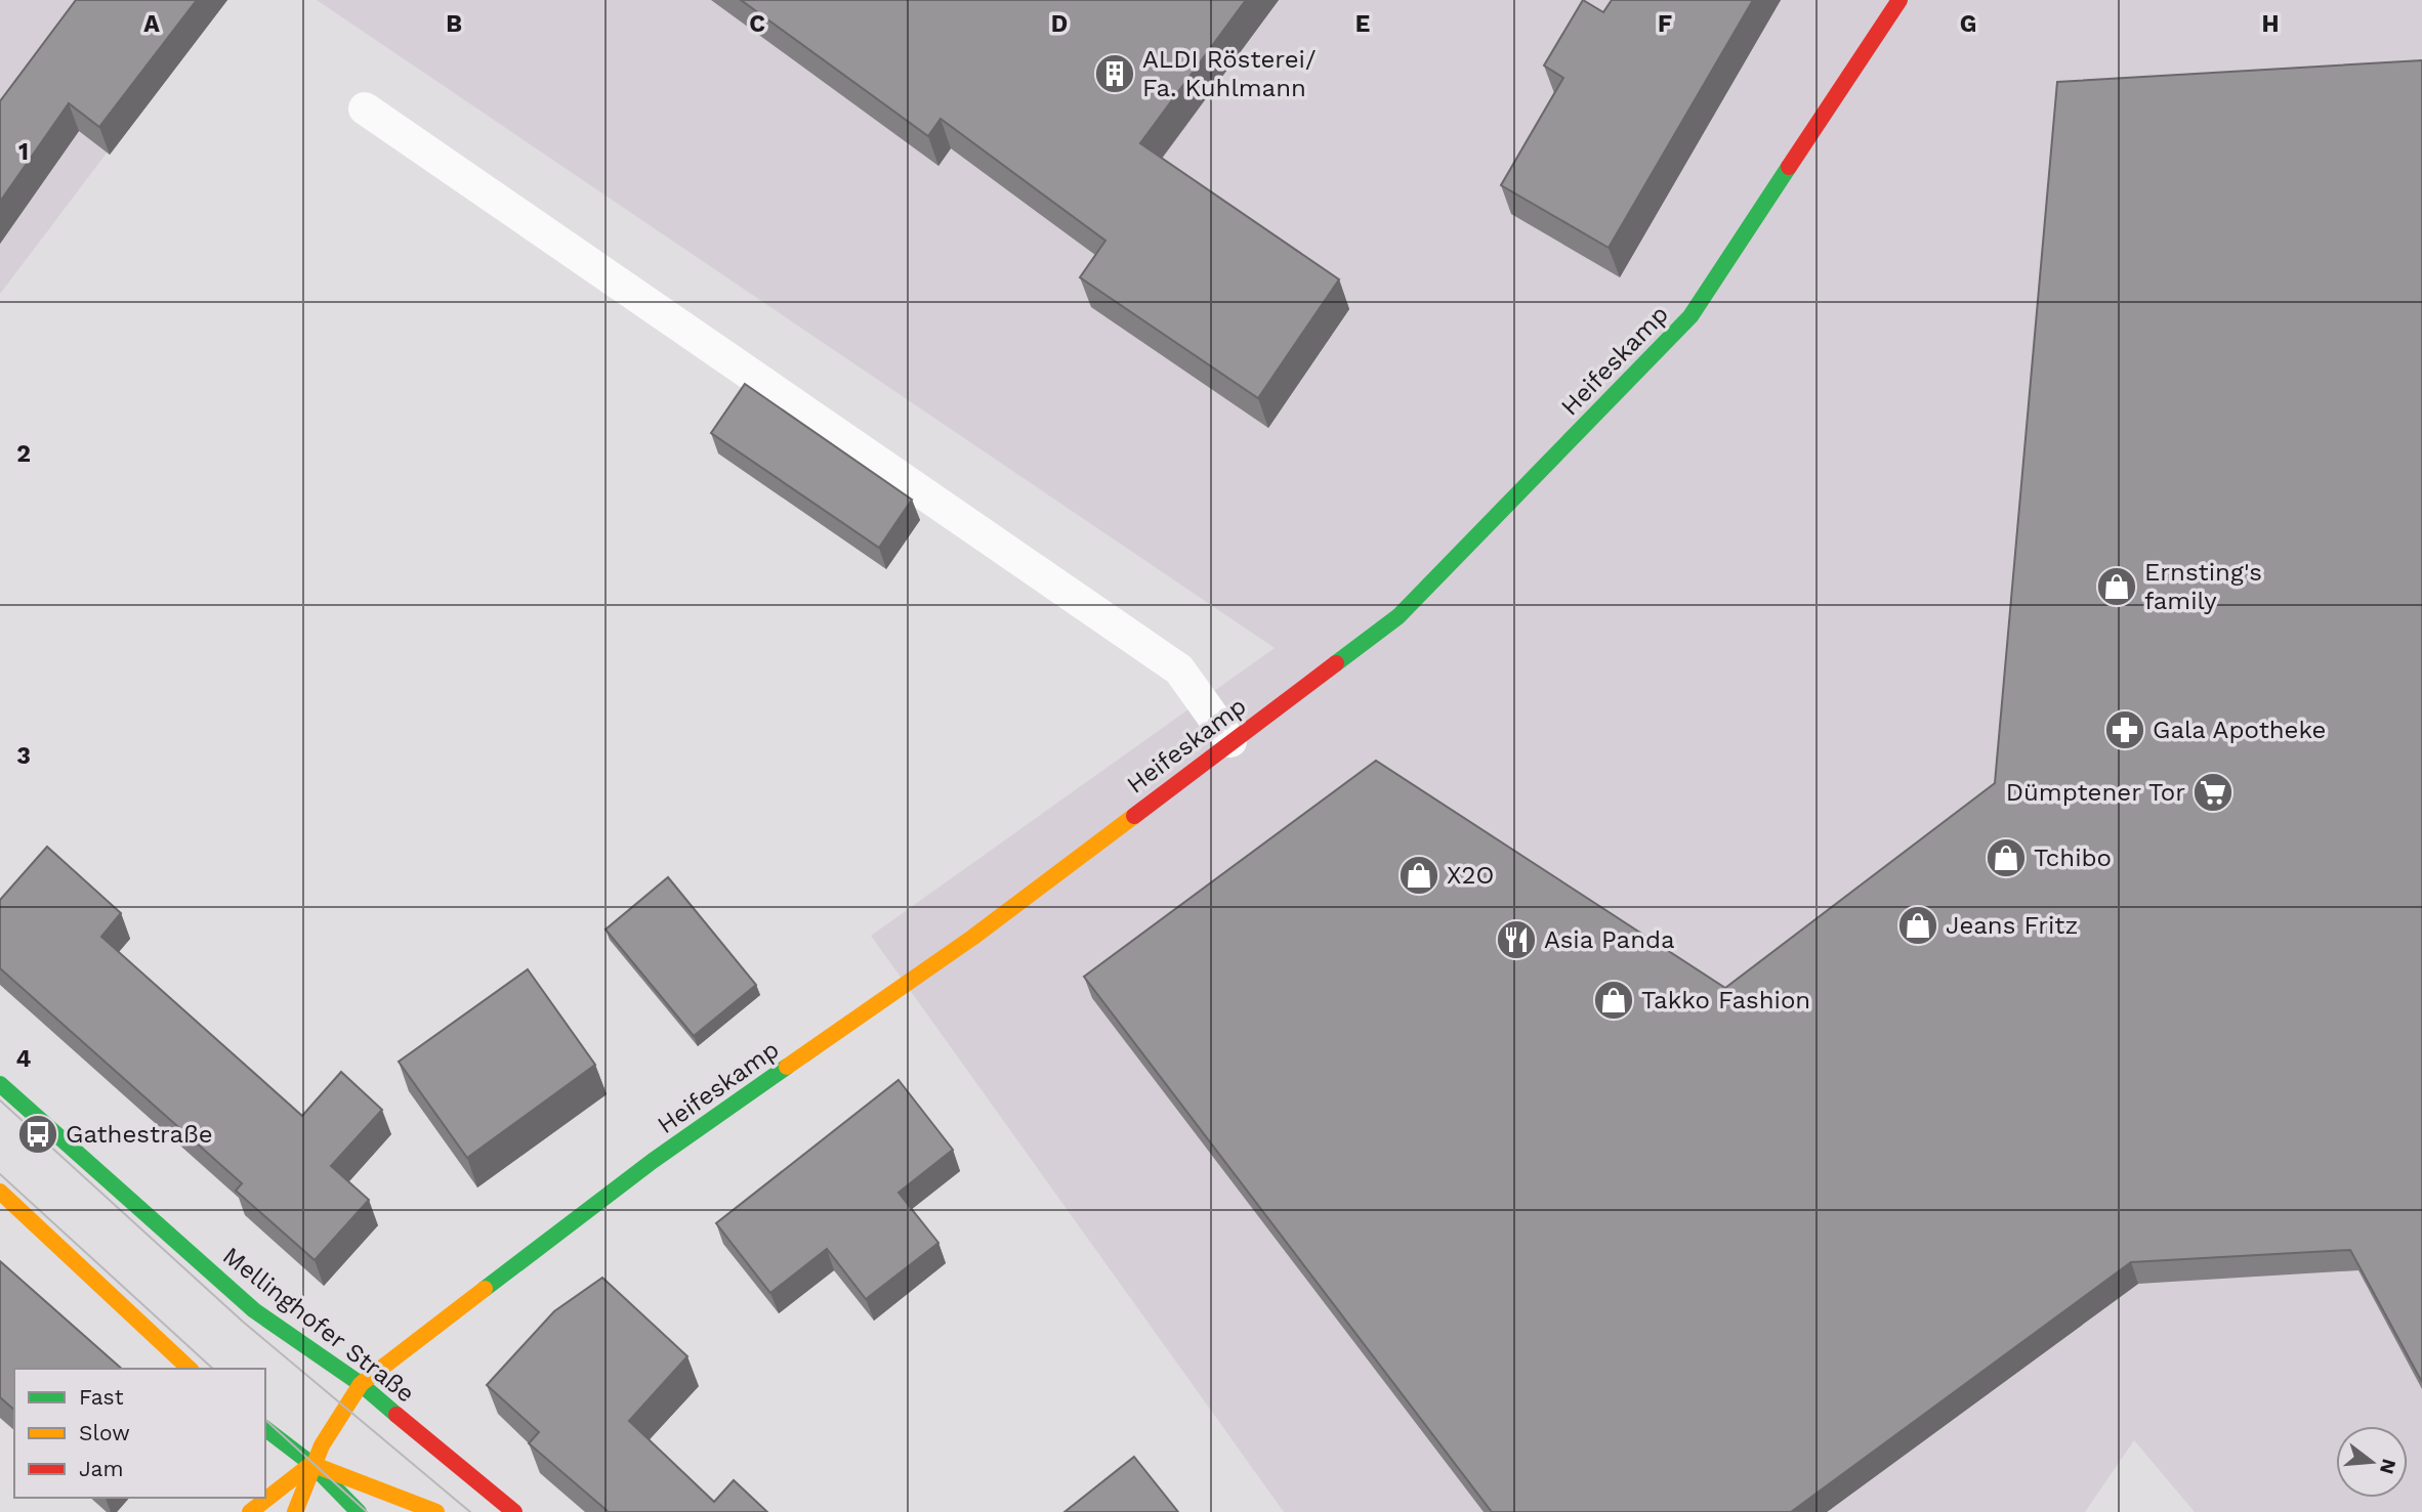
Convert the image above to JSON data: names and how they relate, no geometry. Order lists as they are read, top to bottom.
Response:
{
  "streets": {
    "street": ["Heifeskamp", "Mellinghofer Straße"]
  },
  "crossings": [
    ["Heifeskamp", "Mellinghofer Straße"]
  ],
  "places": {
    "building": ["ALDI Rösterei/ Fa. Kuhlmann"],
    "shop": [
      "Ernsting's family",
      "Tchibo",
      "X2O",
      "Jeans Fritz",
      "Takko Fashion"
    ],
    "pharmacy": ["Gala Apotheke"],
    "supermarket": ["Dümptener Tor"],
    "restaurant": ["Asia Panda"],
    "bus stop": ["Gathestraße"]
  },
  "legend": ["Fast", "Slow", "Jam"],
  "north": "right",
  "grid": {
    "columns": [
      "A",
      "B",
      "C",
      "D",
      "E",
      "F",
      "G",
      "H"
    ],
    "rows": [
      "1",
      "2",
      "3",
      "4"
    ]
  }
}
